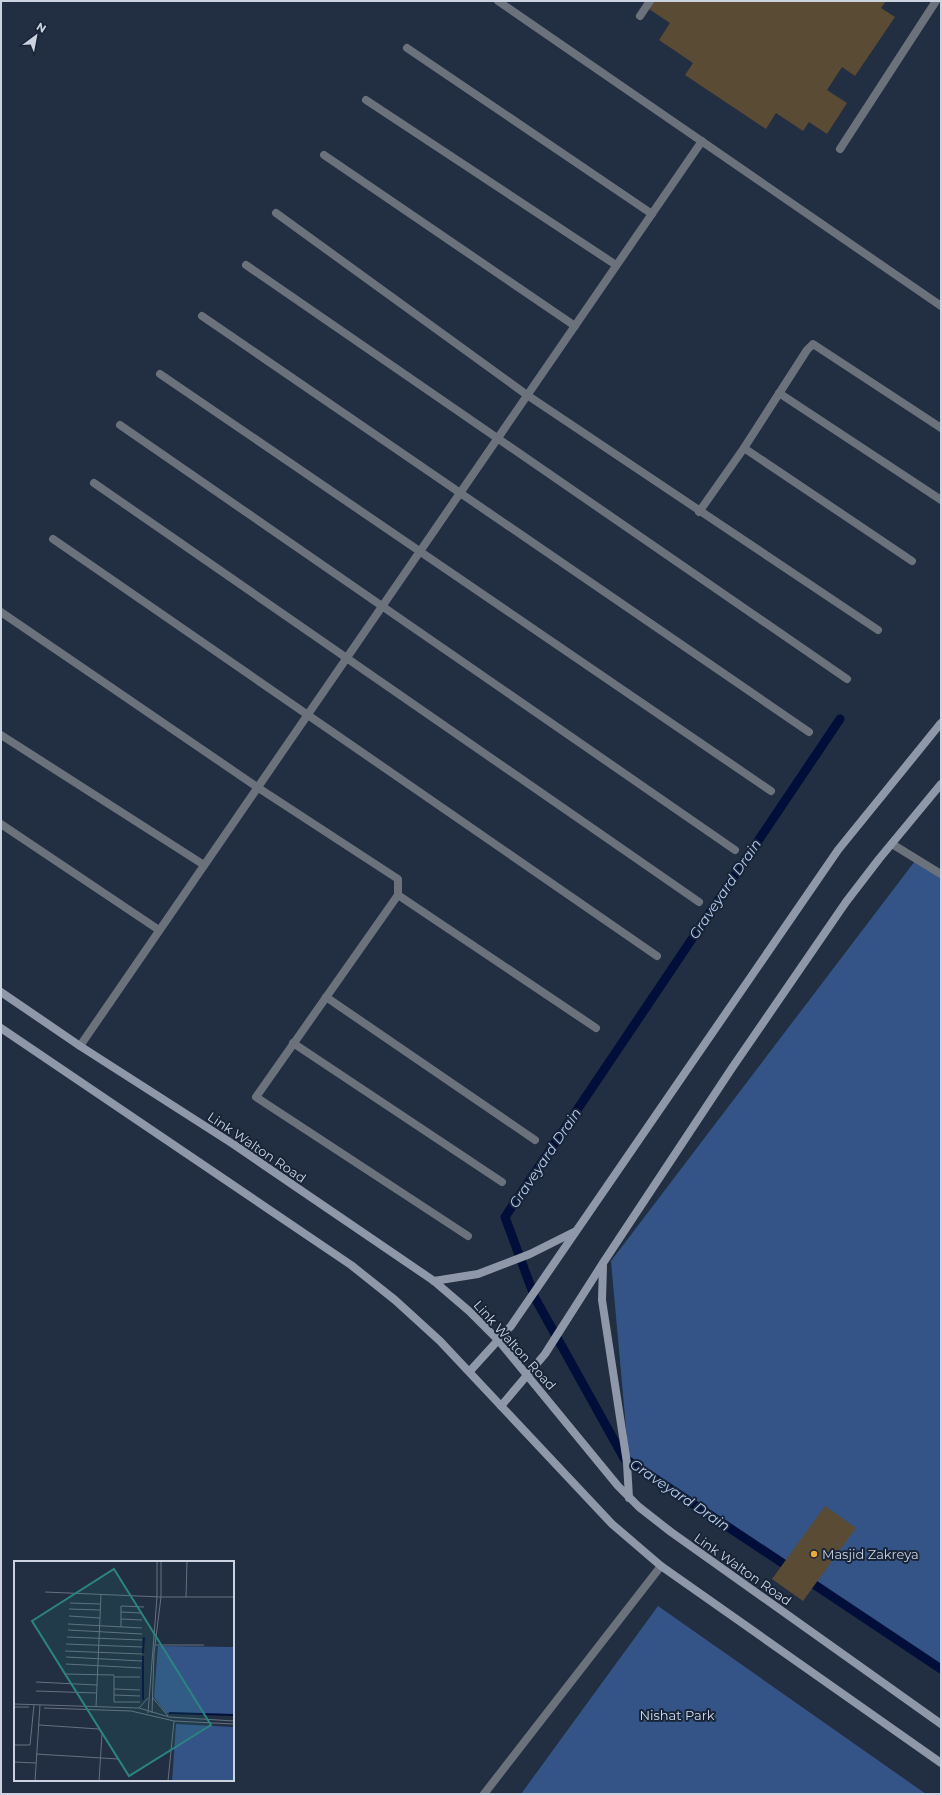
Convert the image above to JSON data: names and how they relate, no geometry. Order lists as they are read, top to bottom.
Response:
{
  "streets": {
    "street": ["Link Walton Road"]
  },
  "water": ["Graveyard Drain"],
  "parks": ["Nishat Park"],
  "places": ["Masjid Zakreya"],
  "north": "top right"
}
